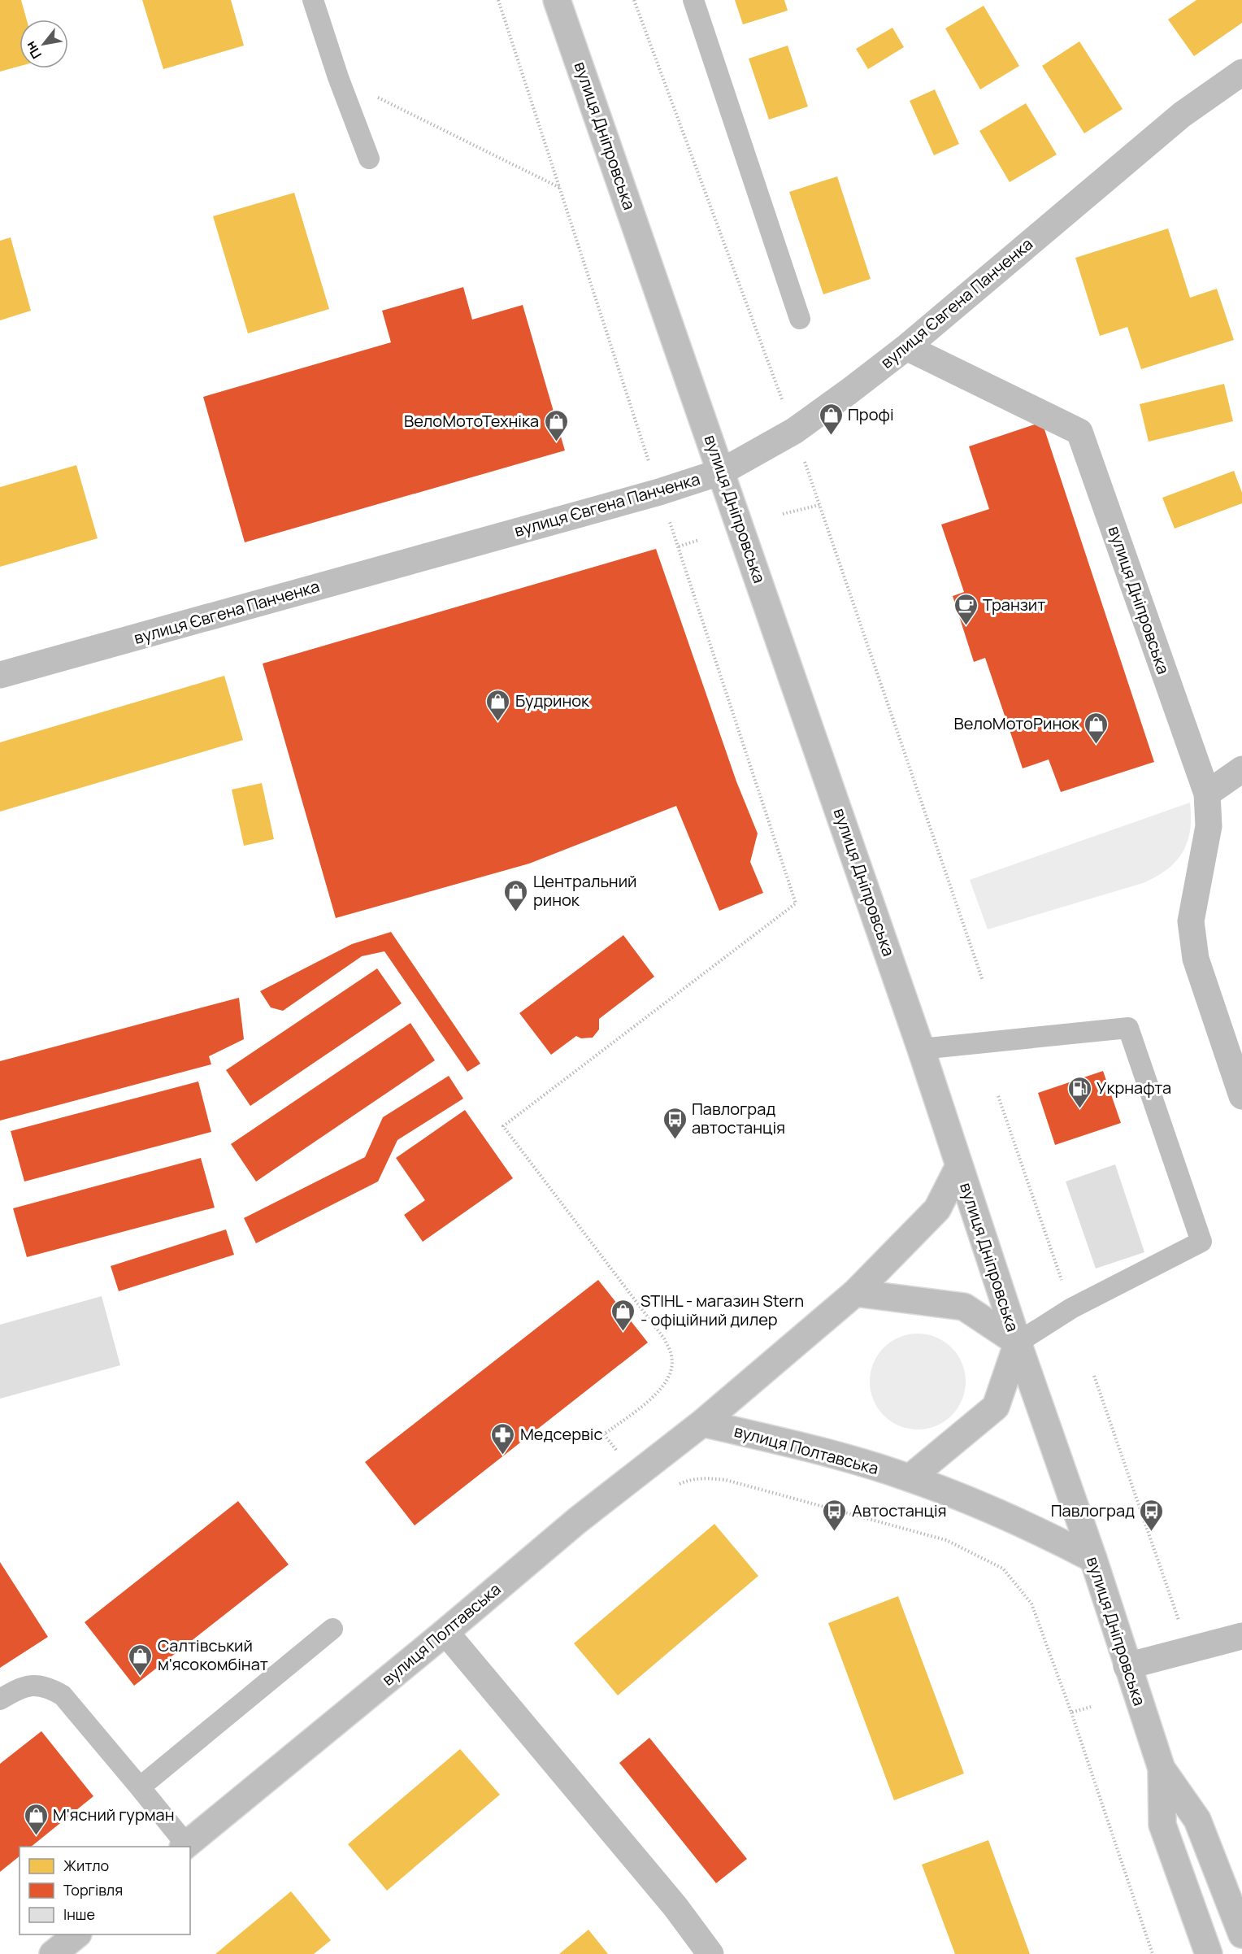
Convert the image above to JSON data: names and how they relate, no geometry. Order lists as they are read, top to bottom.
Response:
{
  "streets": {
    "main road": ["вулиця Дніпровська", "вулиця Євгена Панченка", "вулиця Полтавська"]
  },
  "crossings": [
    ["вулиця Дніпровська", "вулиця Євгена Панченка"],
    ["вулиця Дніпровська", "вулиця Полтавська"]
  ],
  "places": {
    "shop": [
      "Профі",
      "ВелоМотоТехніка",
      "Будринок",
      "ВелоМотоРинок",
      "Центральний ринок",
      "STIHL - магазин Stern - офіційний дилер",
      "Салтівський м'ясокомбінат",
      "М'ясний гурман"
    ],
    "cafe": ["Транзит"],
    "fuel station": ["Укрнафта"],
    "bus stop": ["Павлоград автостанція", "Автостанція", "Павлоград"],
    "pharmacy": ["Медсервіс"]
  },
  "legend": ["Житло", "Торгівля", "Інше"],
  "north": "bottom left"
}
